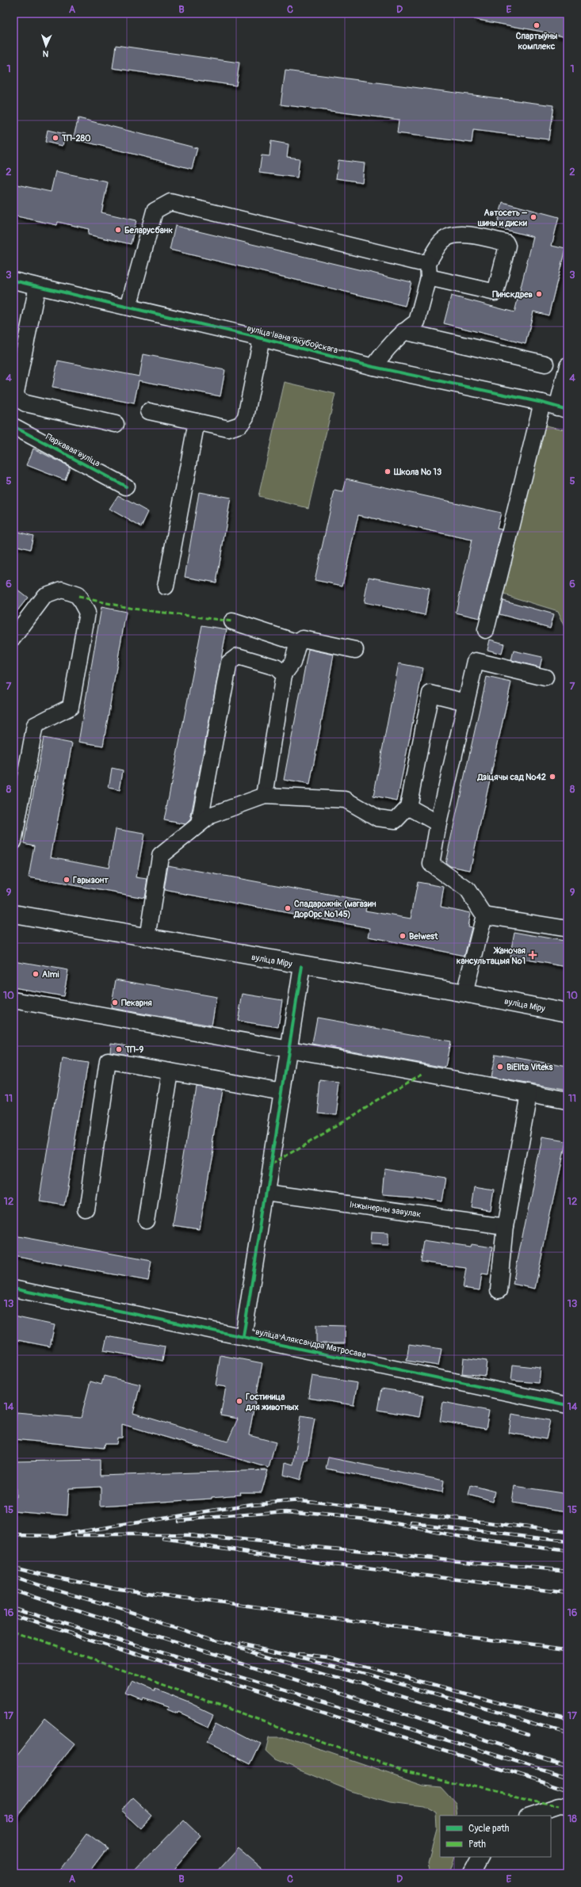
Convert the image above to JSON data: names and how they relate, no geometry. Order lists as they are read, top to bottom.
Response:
{
  "streets": {
    "main road": ["вуліца Міру"],
    "street": [
      "вуліца Івана Якубоўскага",
      "Паркавая вуліца",
      "Інжынерны завулак",
      "вуліца Аляксандра Матросава"
    ]
  },
  "places": {
    "other": [
      "Спартыўны комплекс",
      "ТП-280",
      "Автосеть – шины и диски",
      "Беларусбанк",
      "Пинскдрев",
      "Школа № 13",
      "Дзіцячы сад №42",
      "Гарызонт",
      "Спадарожнік (магазин ДорОрс №145)",
      "Belwest",
      "Almi",
      "Пекарня",
      "ТП-9",
      "BiElita Viteks",
      "Гостиница для животных"
    ],
    "health": ["Жаночая кансультацыя №1"]
  },
  "legend": ["Cycle path", "Path"],
  "north": "bottom",
  "grid": {
    "columns": [
      "A",
      "B",
      "C",
      "D",
      "E"
    ],
    "rows": [
      "1",
      "2",
      "3",
      "4",
      "5",
      "6",
      "7",
      "8",
      "9",
      "10",
      "11",
      "12",
      "13",
      "14",
      "15",
      "16",
      "17",
      "18"
    ]
  }
}
